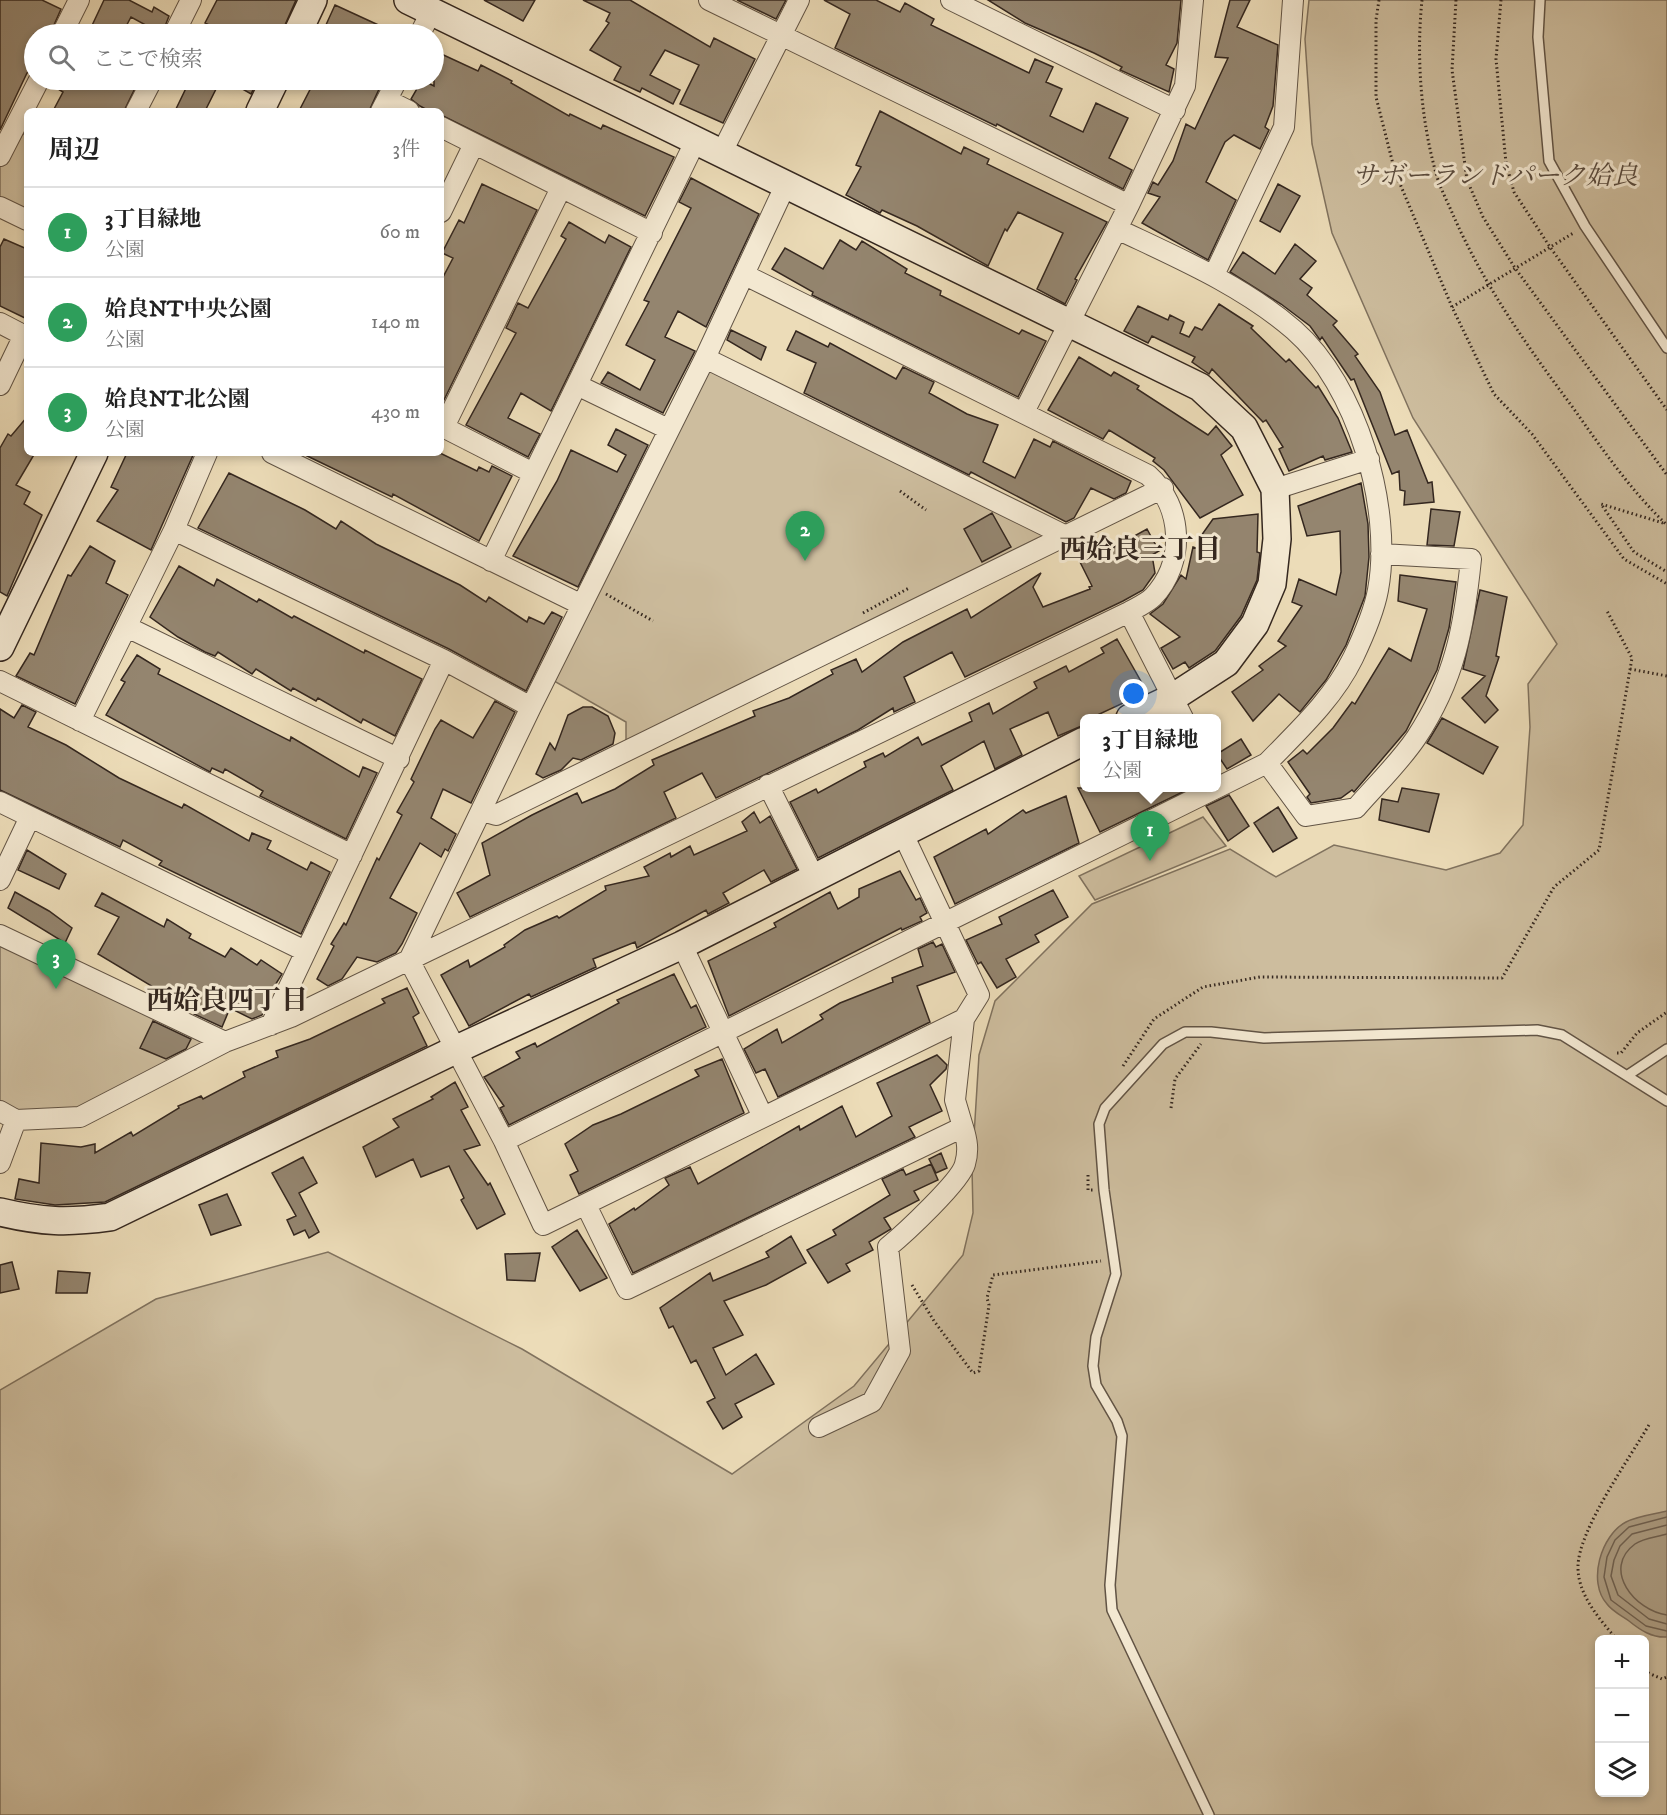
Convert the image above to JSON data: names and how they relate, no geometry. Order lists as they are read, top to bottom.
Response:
{
  "districts": ["西姶良三丁目", "西姶良四丁目"],
  "parks": ["サボーランドパーク姶良"],
  "page": {
    "search": "ここで検索",
    "heading": ["周辺", "3件"],
    "list": [
      {
        "mark": "1",
        "name": "3丁目緑地",
        "note": "公園",
        "value": "60 m"
      },
      {
        "mark": "2",
        "name": "姶良NT中央公園",
        "note": "公園",
        "value": "140 m"
      },
      {
        "mark": "3",
        "name": "姶良NT北公園",
        "note": "公園",
        "value": "430 m"
      }
    ],
    "pins": ["2", "1", "3"],
    "popup": ["3丁目緑地", "公園"],
    "map_buttons": ["+", "−"]
  }
}
